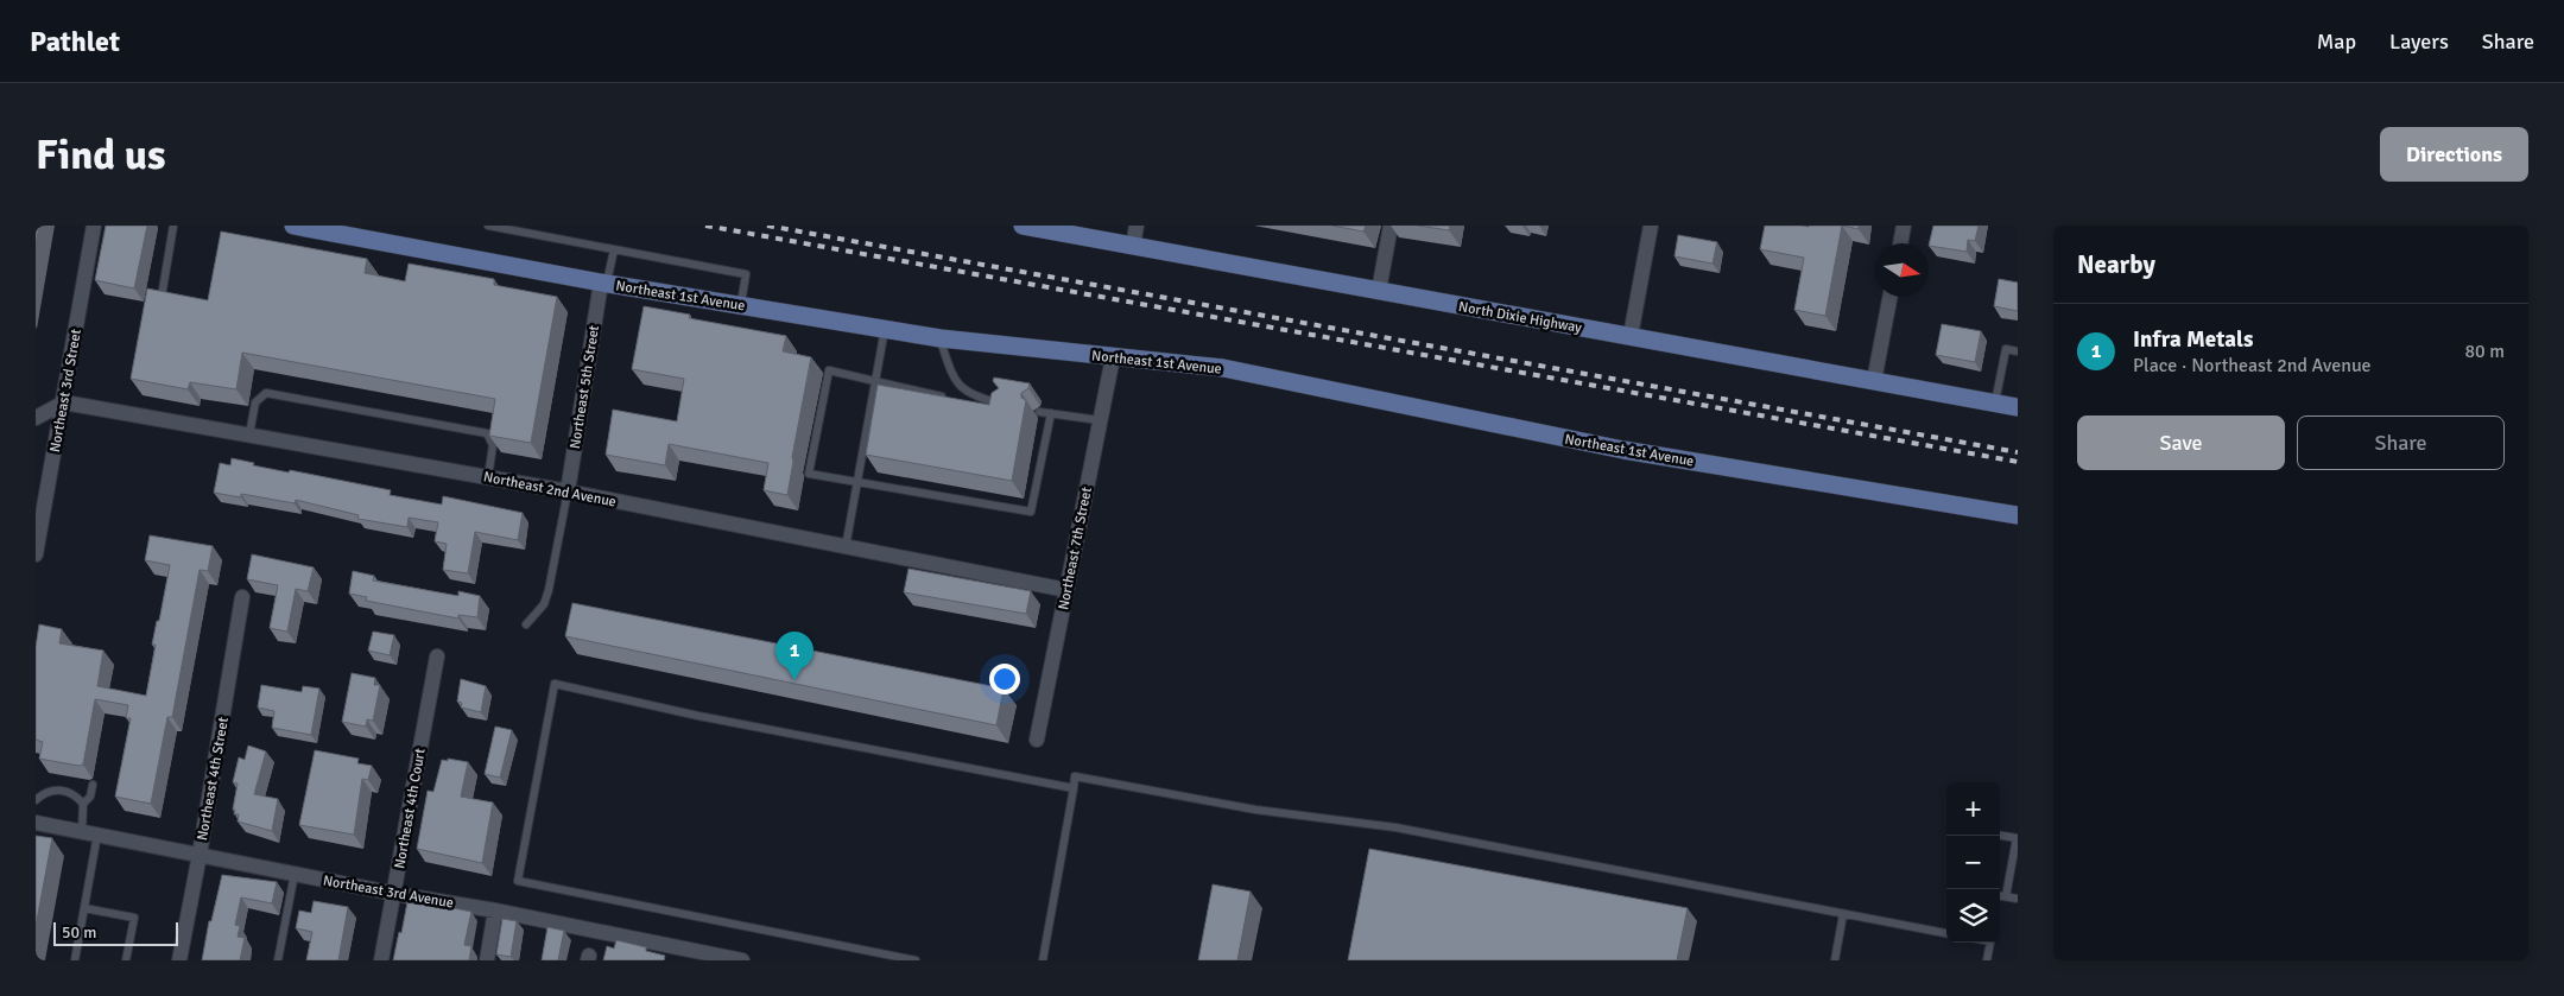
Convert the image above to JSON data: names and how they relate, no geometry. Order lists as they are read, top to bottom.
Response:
{
  "streets": {
    "main road": ["Northeast 1st Avenue", "North Dixie Highway"],
    "street": [
      "Northeast 5th Street",
      "Northeast 3rd Street",
      "Northeast 2nd Avenue",
      "Northeast 7th Street",
      "Northeast 4th Street",
      "Northeast 4th Court",
      "Northeast 3rd Avenue"
    ]
  },
  "crossings": [
    ["Northeast 1st Avenue", "Northeast 5th Street"],
    ["Northeast 1st Avenue", "Northeast 7th Street"],
    ["Northeast 5th Street", "Northeast 2nd Avenue"],
    ["Northeast 3rd Street", "Northeast 2nd Avenue"],
    ["Northeast 2nd Avenue", "Northeast 7th Street"],
    ["Northeast 4th Street", "Northeast 3rd Avenue"],
    ["Northeast 4th Court", "Northeast 3rd Avenue"]
  ],
  "scale_bar": "50 m",
  "north": "right",
  "page": {
    "header": "Pathlet",
    "nav": ["Map", "Layers", "Share"],
    "buttons": [
      "Directions",
      ["Save", "Share"]
    ],
    "title": "Find us",
    "heading": "Nearby",
    "list": [
      {
        "mark": "1",
        "name": "Infra Metals",
        "note": "Place · Northeast 2nd Avenue",
        "value": "80 m"
      }
    ],
    "pins": "1",
    "map_buttons": ["+", "−"],
    "scale": "50 m"
  }
}
